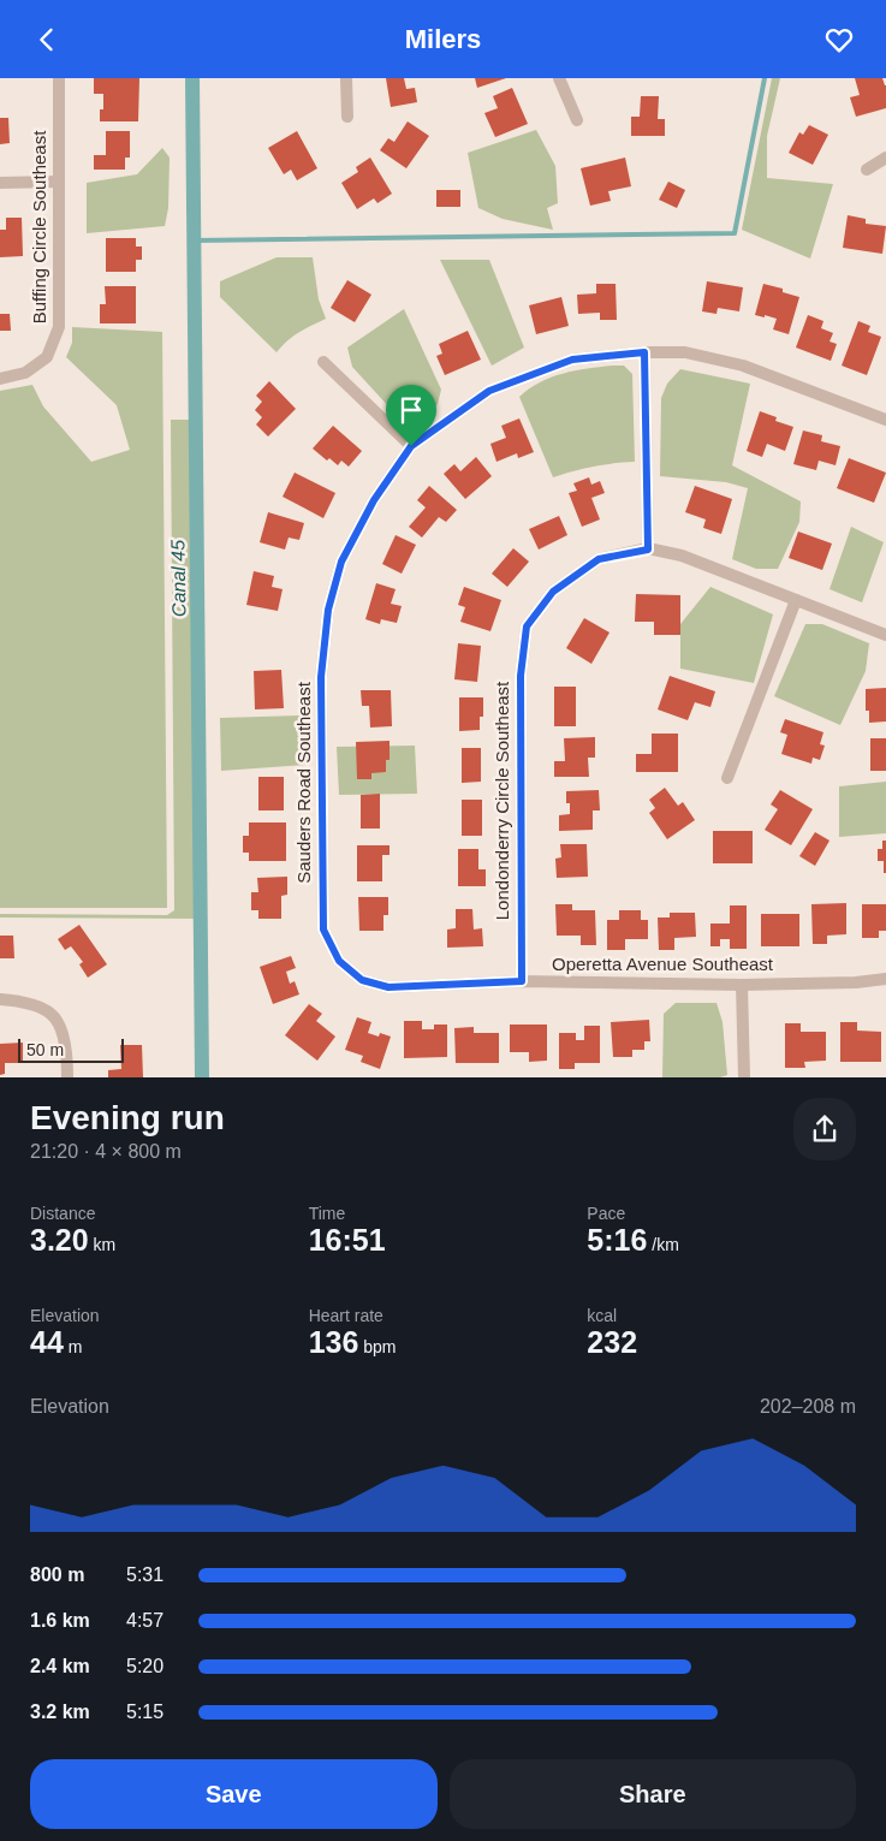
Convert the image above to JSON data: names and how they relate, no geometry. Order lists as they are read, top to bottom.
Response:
{
  "streets": {
    "street": [
      "Buffing Circle Southeast",
      "Sauders Road Southeast",
      "Londonderry Circle Southeast",
      "Operetta Avenue Southeast"
    ]
  },
  "crossings": [
    ["Sauders Road Southeast", "Operetta Avenue Southeast"],
    ["Londonderry Circle Southeast", "Operetta Avenue Southeast"]
  ],
  "water": ["Canal 45"],
  "scale_bar": "50 m",
  "page": {
    "header": "Milers",
    "scale": "50 m",
    "heading": ["Evening run", "21:20 · 4 × 800 m"],
    "stats": [
      ["Distance", "3.20 km"],
      ["Time", "16:51"],
      ["Pace", "5:16 /km"],
      ["Elevation", "44 m"],
      ["Heart rate", "136 bpm"],
      ["kcal", "232"]
    ],
    "chart": ["Elevation", "202–208 m"],
    "list": [
      {
        "name": "800 m",
        "note": "5:31"
      },
      {
        "name": "1.6 km",
        "note": "4:57"
      },
      {
        "name": "2.4 km",
        "note": "5:20"
      },
      {
        "name": "3.2 km",
        "note": "5:15"
      }
    ],
    "buttons": ["Save", "Share"]
  }
}
